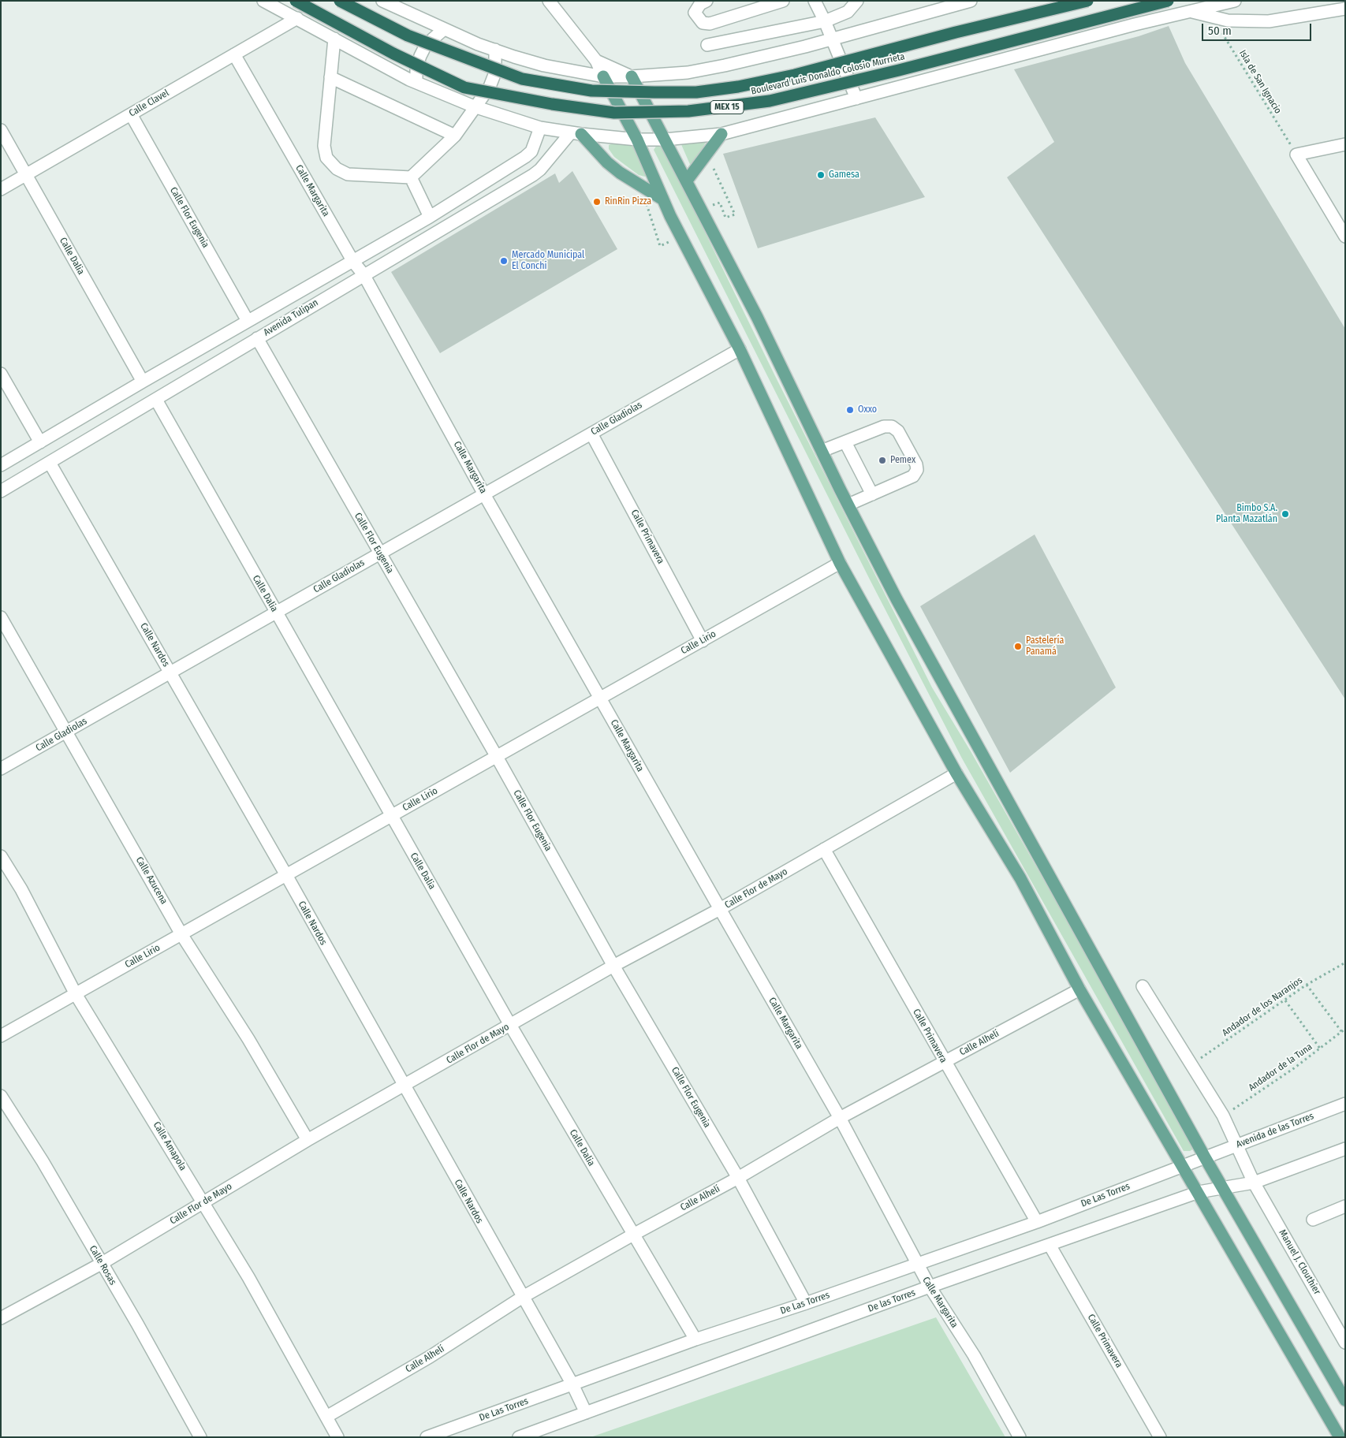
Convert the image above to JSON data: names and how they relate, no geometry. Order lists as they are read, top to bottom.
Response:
{
  "streets": {
    "highway": ["Boulevard Luis Donaldo Colosio Murrieta", "MEX 15"],
    "street": [
      "Calle Clavel",
      "Calle Margarita",
      "Calle Flor Eugenia",
      "Calle Dalia",
      "Avenida Tulipan",
      "Calle Gladiolas",
      "Calle Primavera",
      "Calle Lirio",
      "Calle Nardos",
      "Calle Azucena",
      "Calle Flor de Mayo",
      "Calle Alhelí",
      "Avenida de las Torres",
      "Calle Amapola",
      "De Las Torres",
      "Manuel J. Clouthier",
      "Calle Rosas",
      "De las Torres"
    ],
    "path": ["Isla de San Ignacio", "Andador de los Naranjos", "Andador de la Tuna"]
  },
  "crossings": [
    ["Calle Clavel", "MEX 15"],
    ["Calle Clavel", "Calle Margarita"],
    ["Calle Clavel", "Calle Flor Eugenia"],
    ["Calle Clavel", "Calle Dalia"],
    ["MEX 15", "Avenida Tulipan"],
    ["Calle Margarita", "Avenida Tulipan"],
    ["Calle Margarita", "Calle Gladiolas"],
    ["Calle Margarita", "Calle Lirio"],
    ["Calle Margarita", "Calle Flor de Mayo"],
    ["Calle Margarita", "Calle Alhelí"],
    ["Calle Margarita", "De Las Torres"],
    ["Calle Margarita", "De las Torres"],
    ["Calle Flor Eugenia", "Avenida Tulipan"],
    ["Calle Flor Eugenia", "Calle Gladiolas"],
    ["Calle Flor Eugenia", "Calle Lirio"],
    ["Calle Flor Eugenia", "Calle Flor de Mayo"],
    ["Calle Flor Eugenia", "Calle Alhelí"],
    ["Calle Flor Eugenia", "De Las Torres"],
    ["Calle Dalia", "Avenida Tulipan"],
    ["Calle Dalia", "Calle Gladiolas"],
    ["Calle Dalia", "Calle Lirio"],
    ["Calle Dalia", "Calle Flor de Mayo"],
    ["Calle Dalia", "Calle Alhelí"],
    ["Calle Dalia", "De Las Torres"],
    ["Avenida Tulipan", "Calle Nardos"],
    ["Calle Gladiolas", "Calle Primavera"],
    ["Calle Gladiolas", "Calle Nardos"],
    ["Calle Gladiolas", "Calle Azucena"],
    ["Calle Primavera", "Calle Lirio"],
    ["Calle Primavera", "Calle Flor de Mayo"],
    ["Calle Primavera", "Calle Alhelí"],
    ["Calle Primavera", "De Las Torres"],
    ["Calle Primavera", "De las Torres"],
    ["Calle Lirio", "Calle Nardos"],
    ["Calle Lirio", "Calle Azucena"],
    ["Calle Lirio", "Calle Amapola"],
    ["Calle Nardos", "Calle Flor de Mayo"],
    ["Calle Nardos", "Calle Alhelí"],
    ["Calle Nardos", "De Las Torres"],
    ["Calle Azucena", "Calle Flor de Mayo"],
    ["Calle Flor de Mayo", "Calle Amapola"],
    ["Calle Flor de Mayo", "Calle Rosas"],
    ["Andador de los Naranjos", "Manuel J. Clouthier"],
    ["Calle Alhelí", "Calle Amapola"],
    ["Andador de la Tuna", "Manuel J. Clouthier"],
    ["Avenida de las Torres", "De Las Torres"],
    ["Avenida de las Torres", "Manuel J. Clouthier"]
  ],
  "places": [
    "Gamesa",
    "RinRin Pizza",
    "Mercado Municipal El Conchi",
    "Oxxo",
    "Pemex",
    "Bimbo S.A. Planta Mazatlán",
    "Pastelería Panamá"
  ],
  "scale_bar": "50 m"
}
